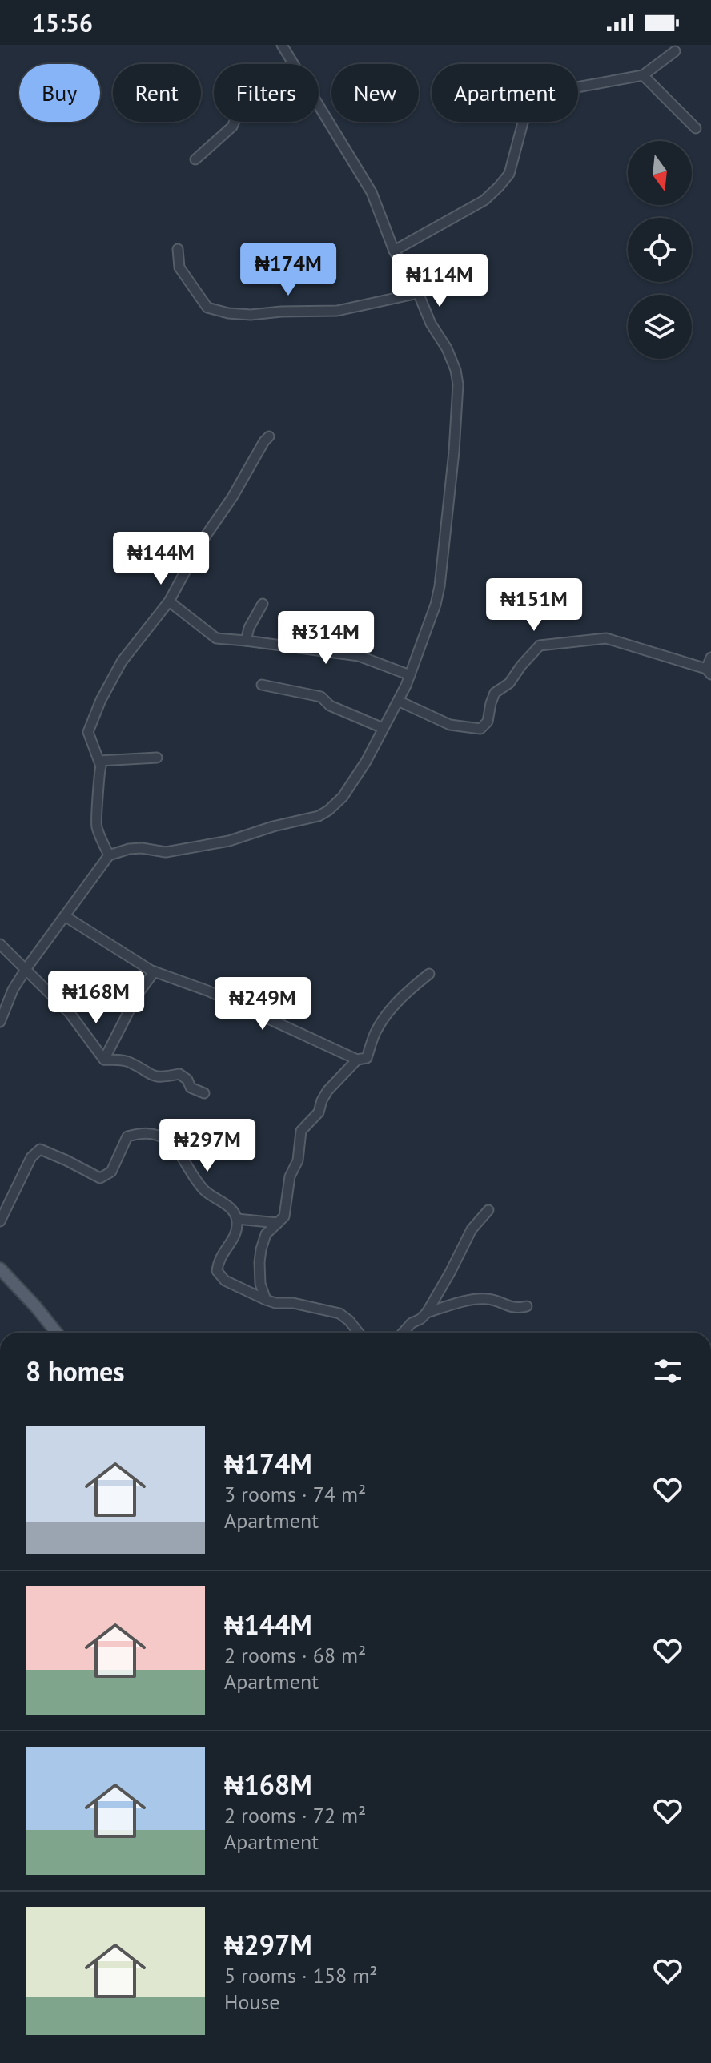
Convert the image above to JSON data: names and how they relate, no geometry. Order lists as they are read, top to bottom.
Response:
{
  "north": "bottom",
  "page": {
    "status": "15:56",
    "chip": [
      "Buy",
      "Rent",
      "Filters",
      "New",
      "Apartment"
    ],
    "price": [
      "₦174M",
      "₦114M",
      "₦144M",
      "₦151M",
      "₦314M",
      "₦168M",
      "₦249M",
      "₦297M"
    ],
    "heading": "8 homes",
    "list": [
      {
        "name": "₦174M",
        "note": "3 rooms · 74 m² · Apartment"
      },
      {
        "name": "₦144M",
        "note": "2 rooms · 68 m² · Apartment"
      },
      {
        "name": "₦168M",
        "note": "2 rooms · 72 m² · Apartment"
      },
      {
        "name": "₦297M",
        "note": "5 rooms · 158 m² · House"
      }
    ]
  }
}
